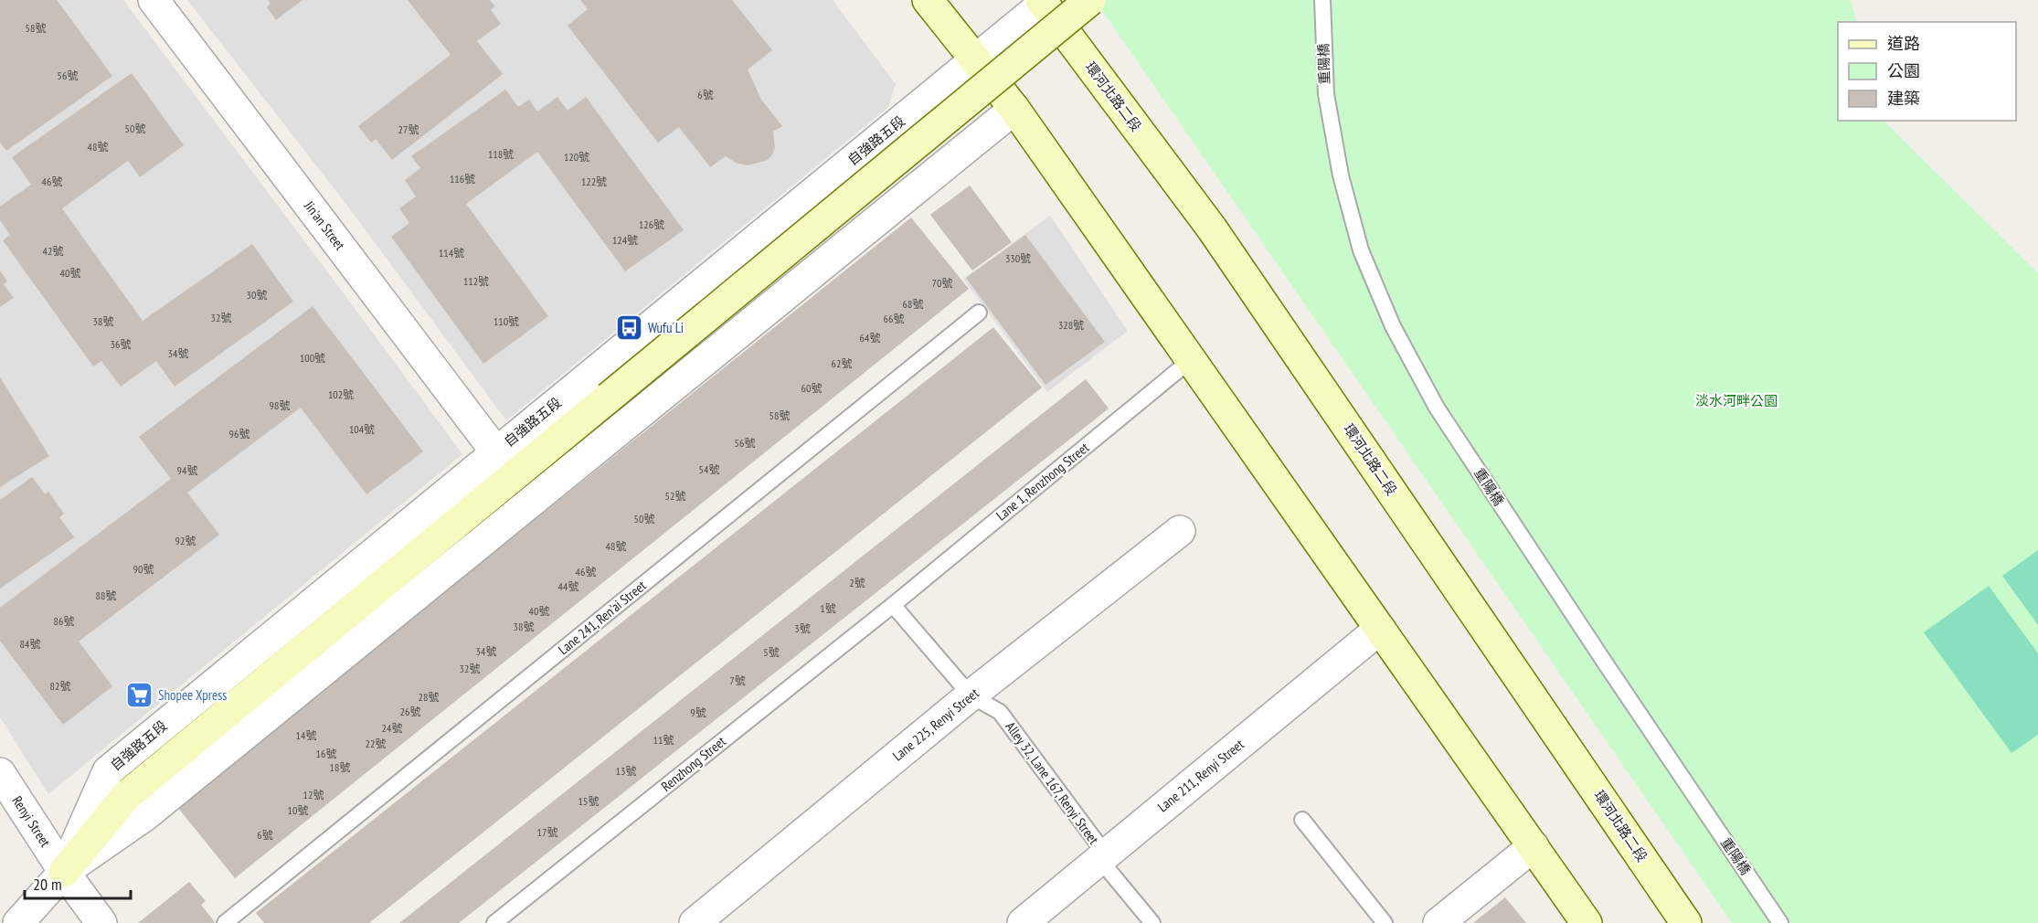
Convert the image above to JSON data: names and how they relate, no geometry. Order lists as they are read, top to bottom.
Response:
{
  "streets": {
    "main road": ["環河北路二段"],
    "street": [
      "自強路五段",
      "Jin'an Street",
      "Lane 225, Renyi Street",
      "Lane 211, Renyi Street",
      "Renyi Street"
    ],
    "lane": [
      "重陽橋",
      "Lane 1, Renzhong Street",
      "Lane 241, Ren'ai Street",
      "Renzhong Street",
      "Alley 32, Lane 167, Renyi Street"
    ]
  },
  "crossings": [
    ["環河北路二段", "自強路五段"],
    ["自強路五段", "Jin'an Street"],
    ["自強路五段", "Renyi Street"],
    ["Lane 1, Renzhong Street", "Renzhong Street"],
    ["Lane 1, Renzhong Street", "Alley 32, Lane 167, Renyi Street"],
    ["Lane 225, Renyi Street", "Alley 32, Lane 167, Renyi Street"],
    ["Renzhong Street", "Alley 32, Lane 167, Renyi Street"],
    ["Lane 211, Renyi Street", "Alley 32, Lane 167, Renyi Street"]
  ],
  "parks": ["淡水河畔公園"],
  "places": {
    "bus stop": ["Wufu Li"],
    "supermarket": ["Shopee Xpress"]
  },
  "house_numbers": [
    "58號",
    "56號",
    "6號",
    "50號",
    "27號",
    "48號",
    "118號",
    "120號",
    "116號",
    "46號",
    "122號",
    "126號",
    "124號",
    "42號",
    "114號",
    "330號",
    "40號",
    "112號",
    "70號",
    "30號",
    "68號",
    "32號",
    "66號",
    "38號",
    "110號",
    "328號",
    "64號",
    "36號",
    "34號",
    "100號",
    "62號",
    "60號",
    "102號",
    "98號",
    "58號",
    "104號",
    "96號",
    "56號",
    "54號",
    "94號",
    "52號",
    "50號",
    "92號",
    "48號",
    "90號",
    "46號",
    "2號",
    "44號",
    "88號",
    "1號",
    "40號",
    "86號",
    "38號",
    "3號",
    "84號",
    "34號",
    "5號",
    "32號",
    "7號",
    "82號",
    "28號",
    "26號",
    "9號",
    "24號",
    "14號",
    "11號",
    "22號",
    "16號",
    "18號",
    "13號",
    "12號",
    "15號",
    "10號",
    "17號",
    "6號"
  ],
  "legend": ["道路", "公園", "建築"],
  "scale_bar": "20 m"
}
